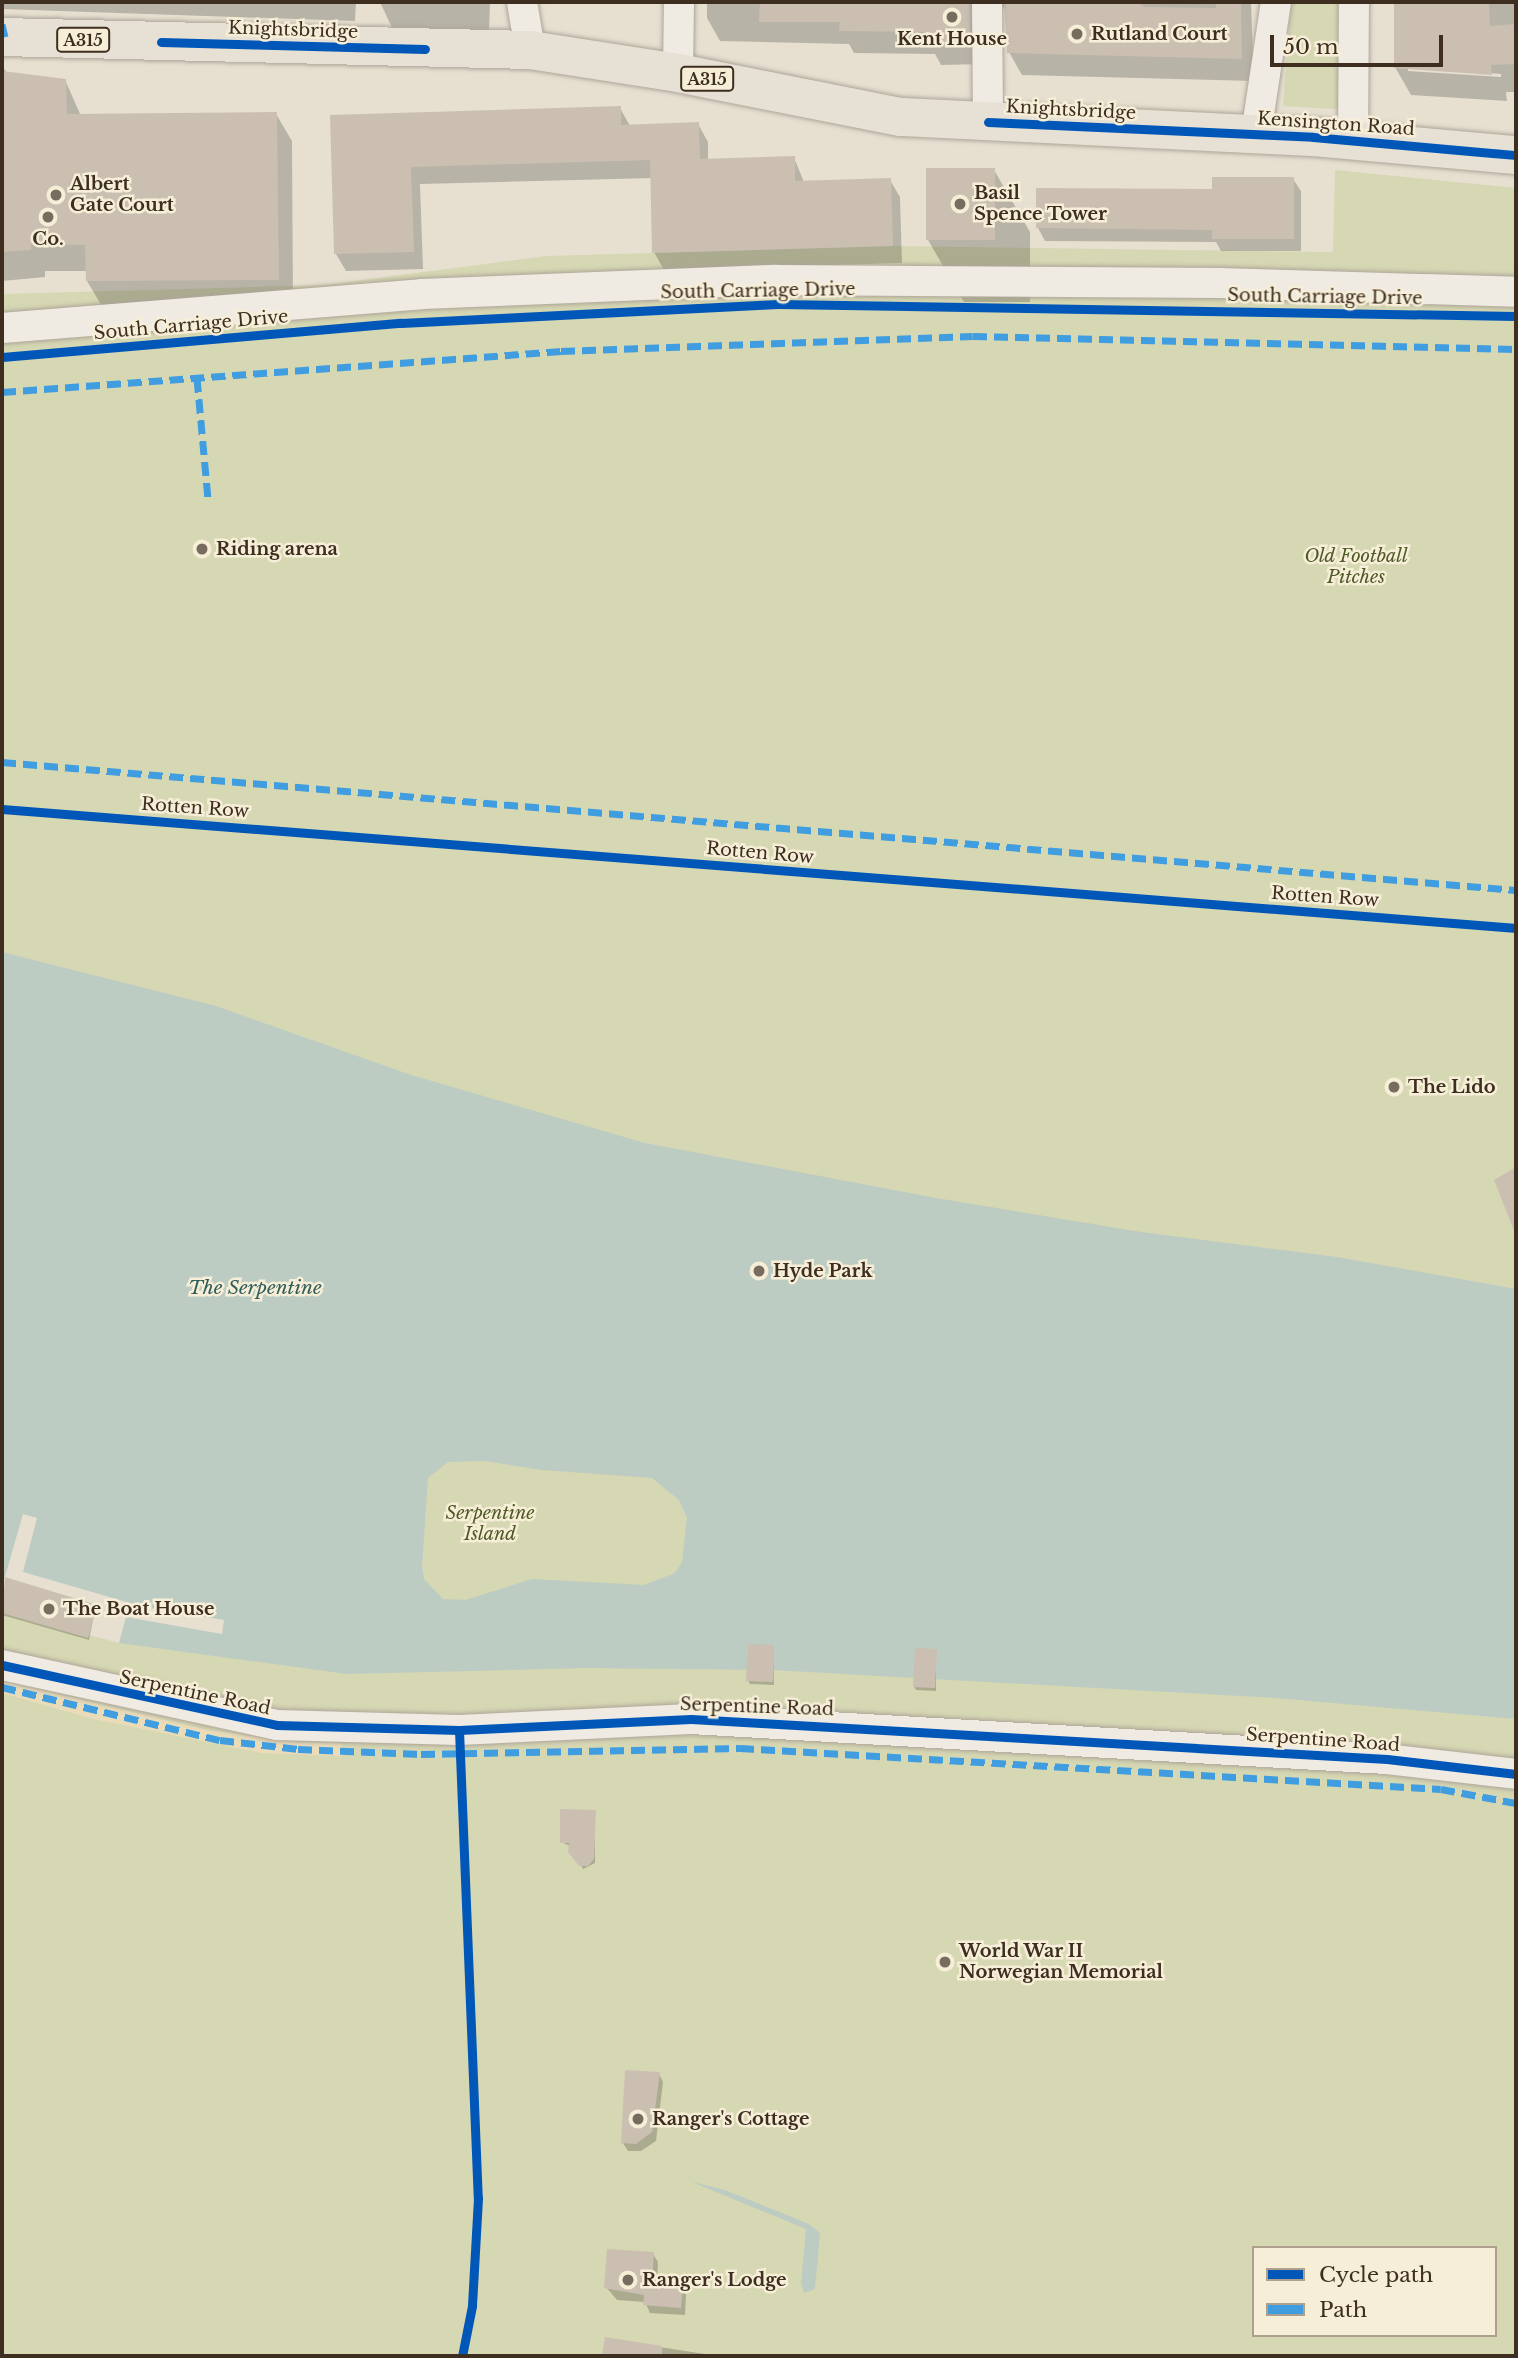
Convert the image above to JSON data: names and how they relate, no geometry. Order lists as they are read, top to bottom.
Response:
{
  "streets": {
    "main road": ["Knightsbridge", "A315", "Kensington Road"],
    "street": ["South Carriage Drive", "Serpentine Road"],
    "cycle path": ["Rotten Row"]
  },
  "crossings": [
    ["Knightsbridge", "Kensington Road"]
  ],
  "water": ["The Serpentine"],
  "parks": ["Old Football Pitches", "Serpentine Island"],
  "places": [
    "Kent House",
    "Rutland Court",
    "Albert Gate Court",
    "Basil Spence Tower",
    "Co.",
    "Riding arena",
    "The Lido",
    "Hyde Park",
    "The Boat House",
    "World War II Norwegian Memorial",
    "Ranger's Cottage",
    "Ranger's Lodge"
  ],
  "legend": ["Cycle path", "Path"],
  "scale_bar": "50 m"
}
